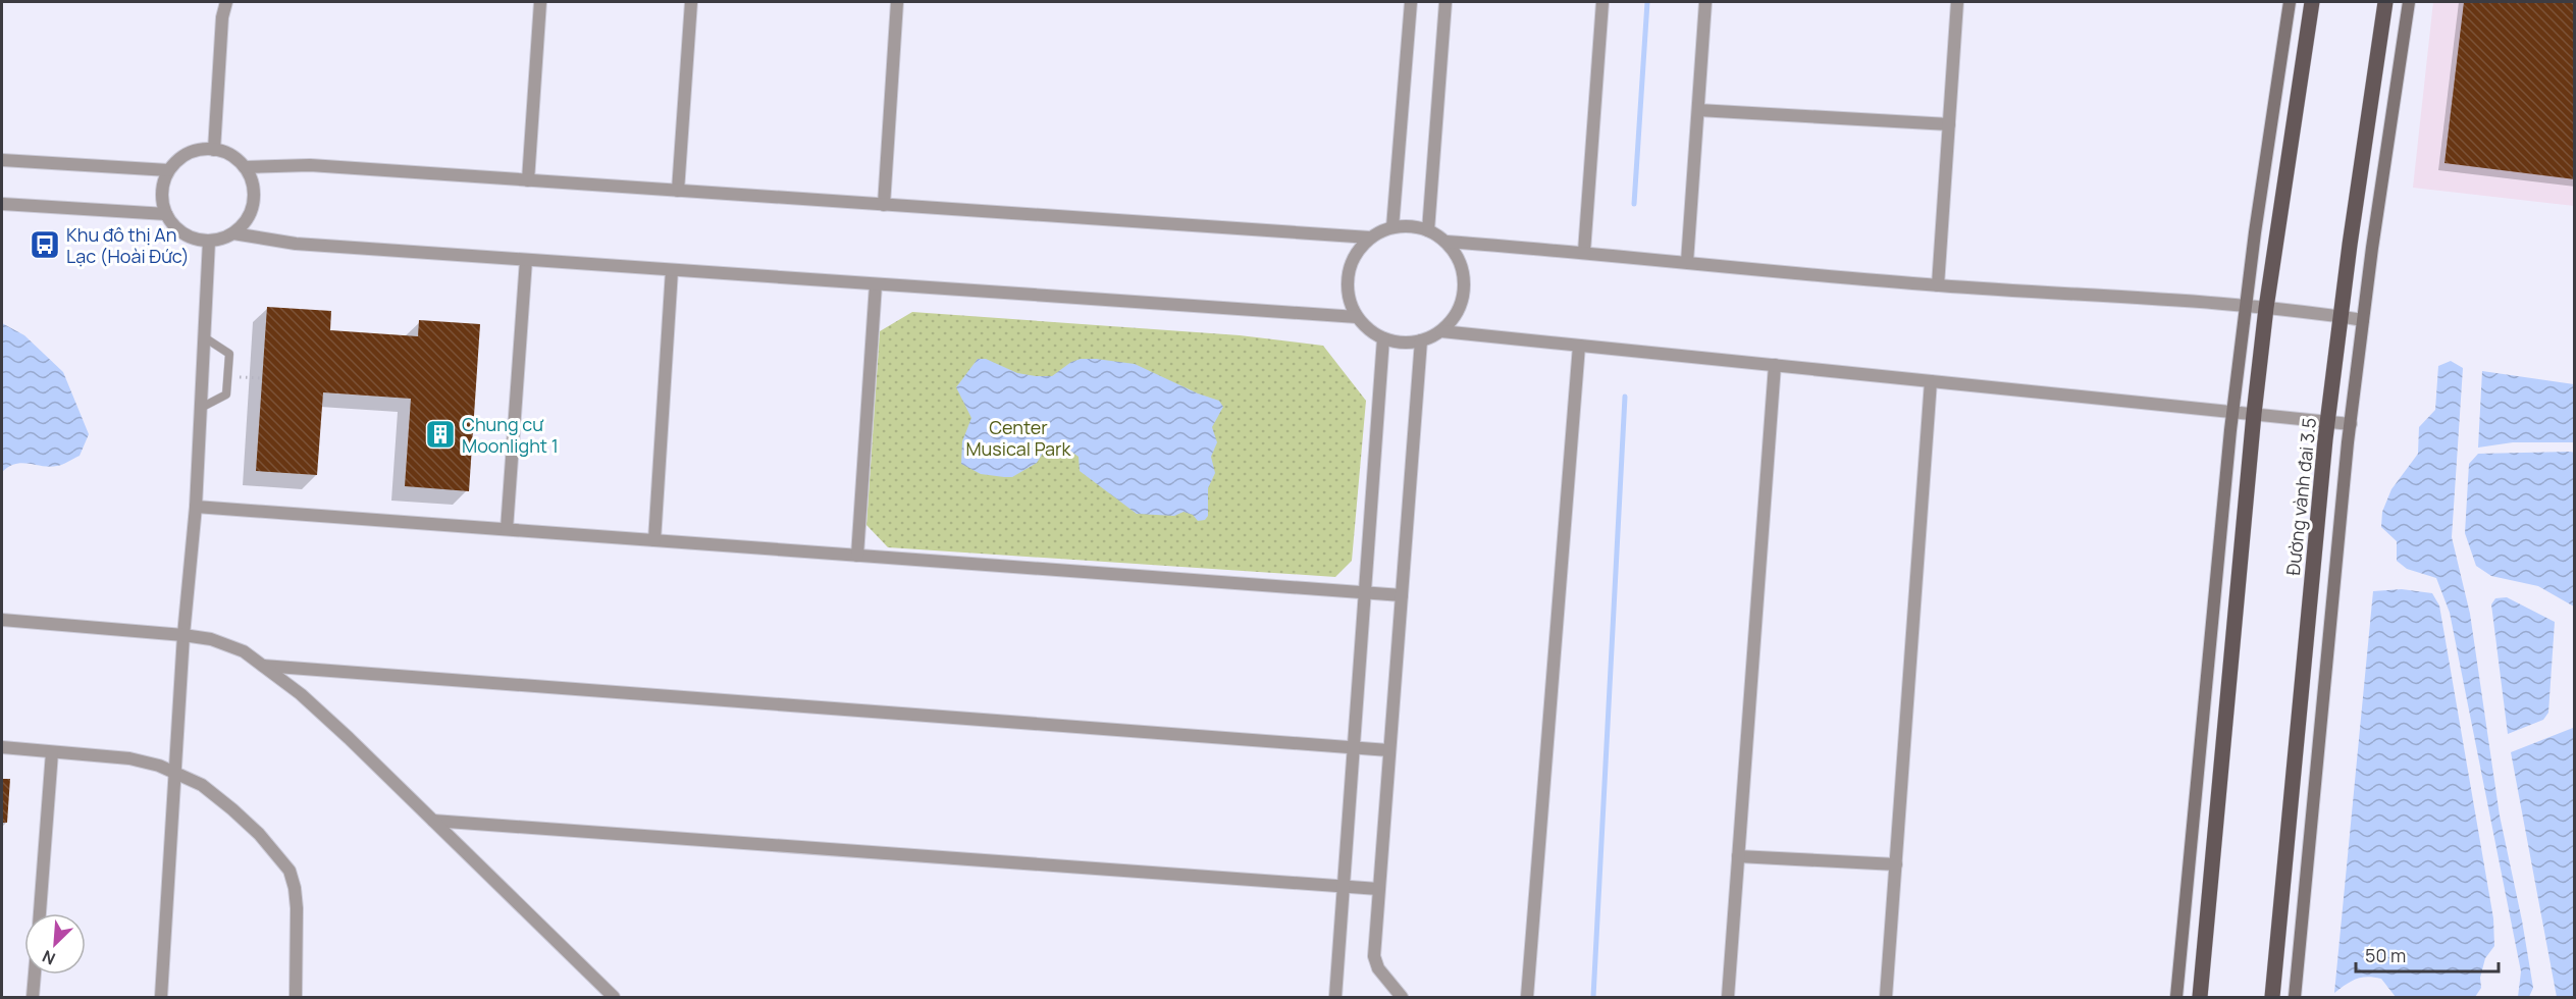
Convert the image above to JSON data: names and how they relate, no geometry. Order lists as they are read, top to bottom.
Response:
{
  "streets": {
    "main road": ["Đường vành đai 3.5"]
  },
  "parks": ["Center Musical Park"],
  "places": {
    "bus stop": ["Khu đô thị An Lạc (Hoài Đức)"],
    "building": ["Chung cư Moonlight 1"]
  },
  "scale_bar": "50 m",
  "north": "bottom left"
}
